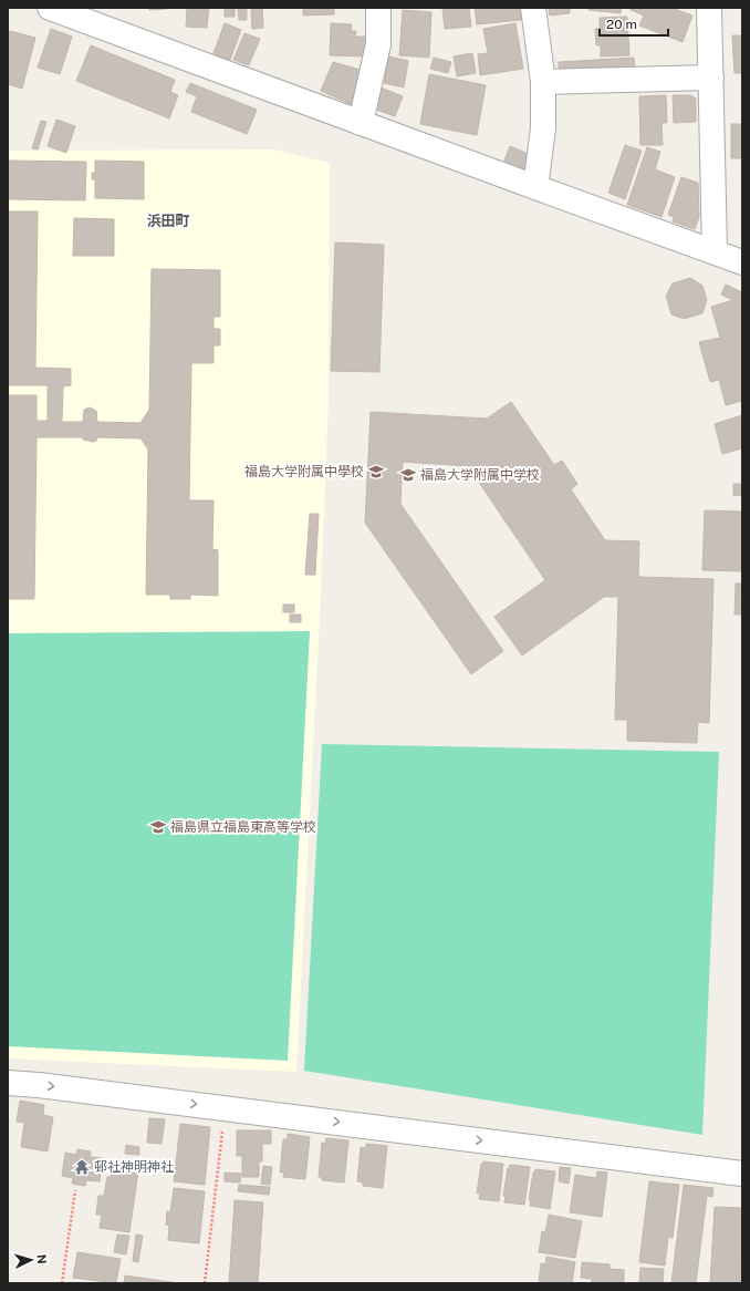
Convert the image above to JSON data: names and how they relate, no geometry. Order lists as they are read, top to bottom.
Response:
{
  "districts": ["浜田町"],
  "places": {
    "school or university": ["福島大学附属中學校", "福島大学附属中学校", "福島県立福島東高等学校"],
    "temple": ["邨社神明神社"]
  },
  "scale_bar": "20 m",
  "north": "right"
}
